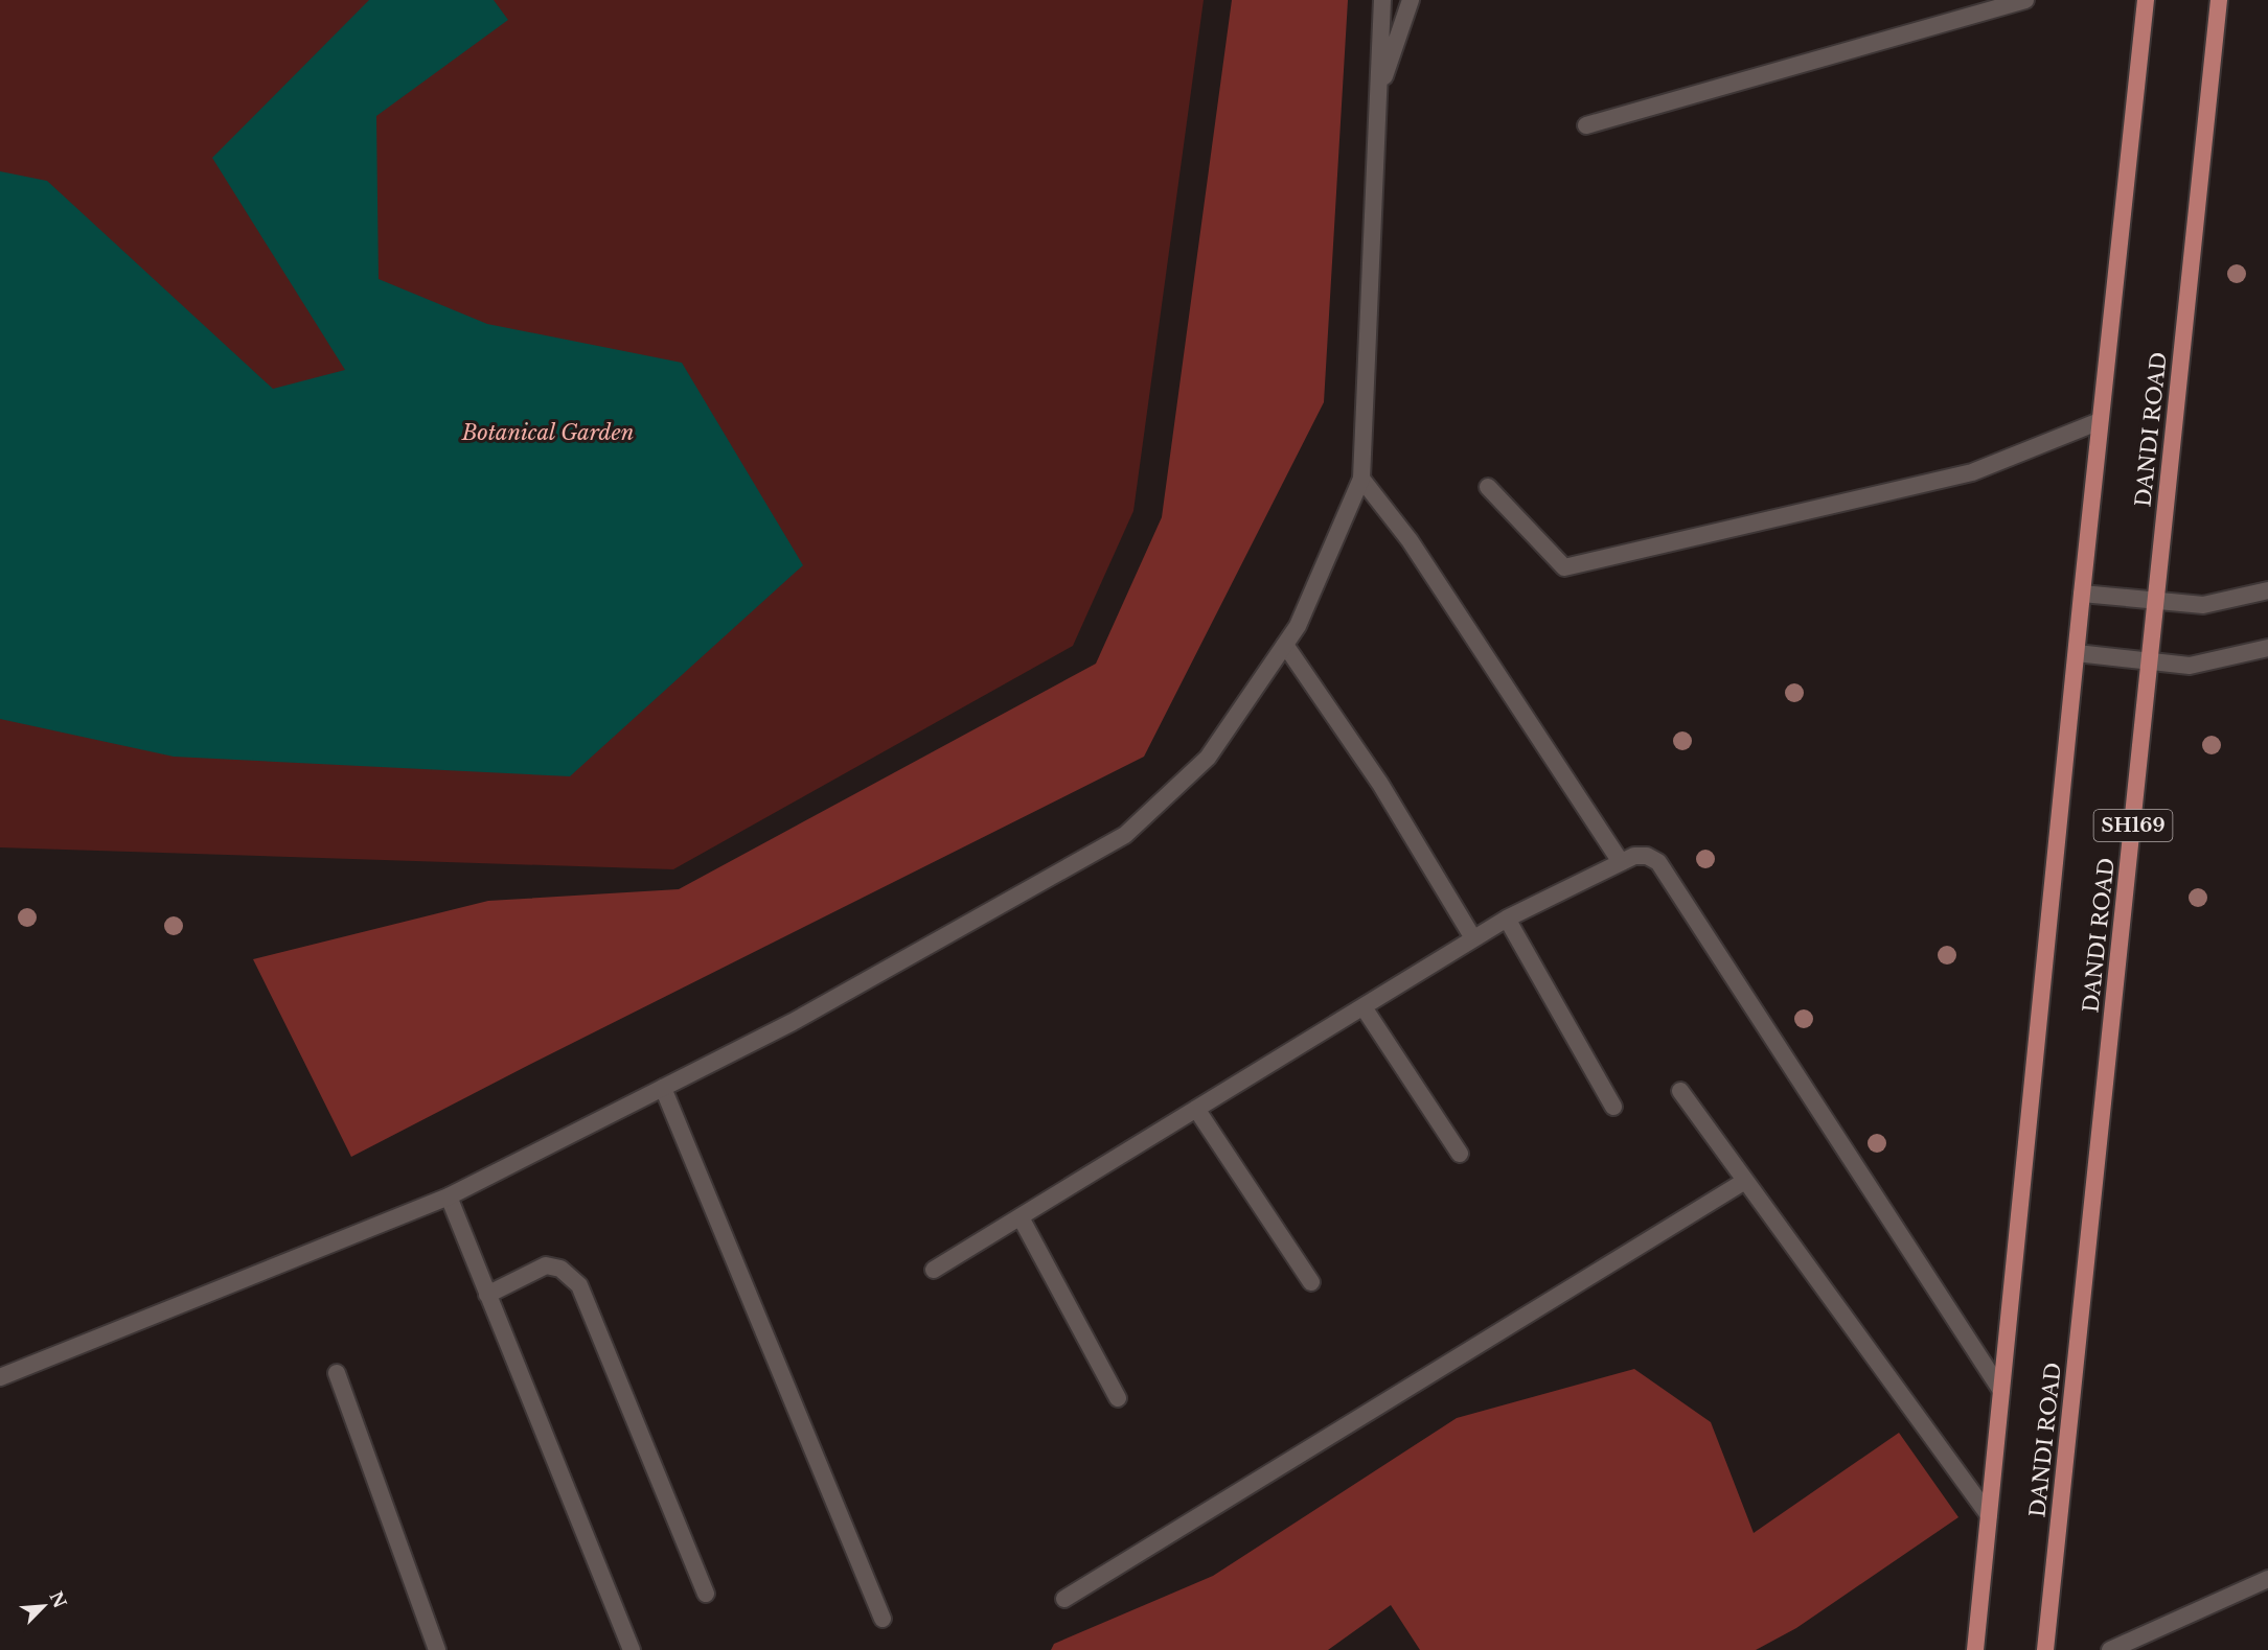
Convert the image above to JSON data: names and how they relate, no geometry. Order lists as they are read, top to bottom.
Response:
{
  "streets": {
    "main road": ["DANDI ROAD", "SH169"]
  },
  "parks": ["Botanical Garden"],
  "north": "top right"
}
